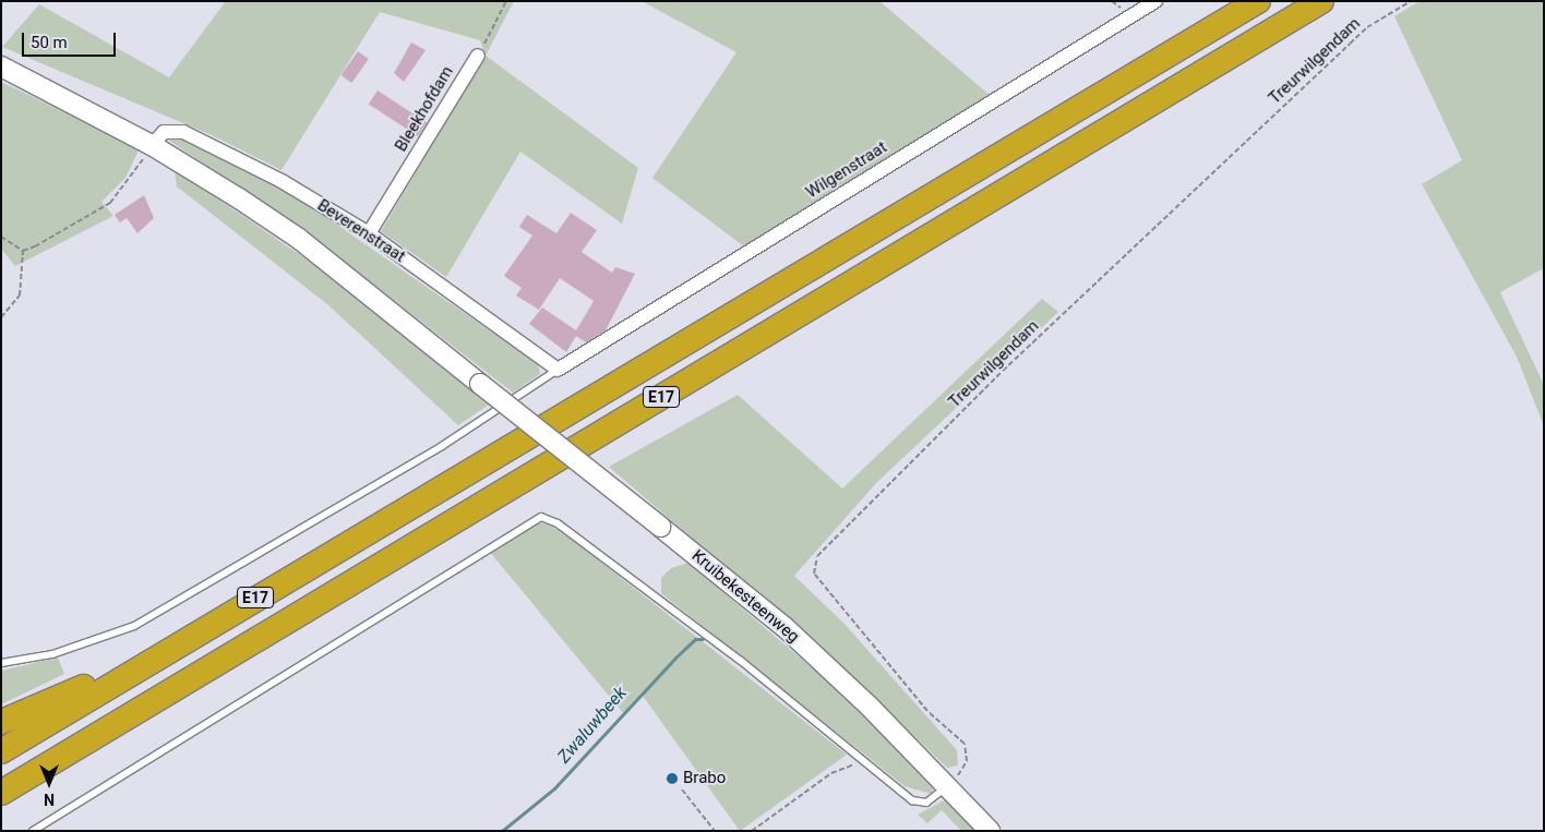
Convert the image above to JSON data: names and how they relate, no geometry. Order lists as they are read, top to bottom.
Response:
{
  "streets": {
    "highway": ["E17"],
    "street": [
      "Bleekhofdam",
      "Wilgenstraat",
      "Beverenstraat",
      "Kruibekesteenweg"
    ],
    "path": ["Treurwilgendam"]
  },
  "crossings": [
    ["Treurwilgendam", "Kruibekesteenweg"],
    ["Bleekhofdam", "Beverenstraat"],
    ["Wilgenstraat", "Beverenstraat"],
    ["Beverenstraat", "Kruibekesteenweg"]
  ],
  "water": ["Zwaluwbeek"],
  "places": ["Brabo"],
  "scale_bar": "50 m",
  "north": "bottom"
}
